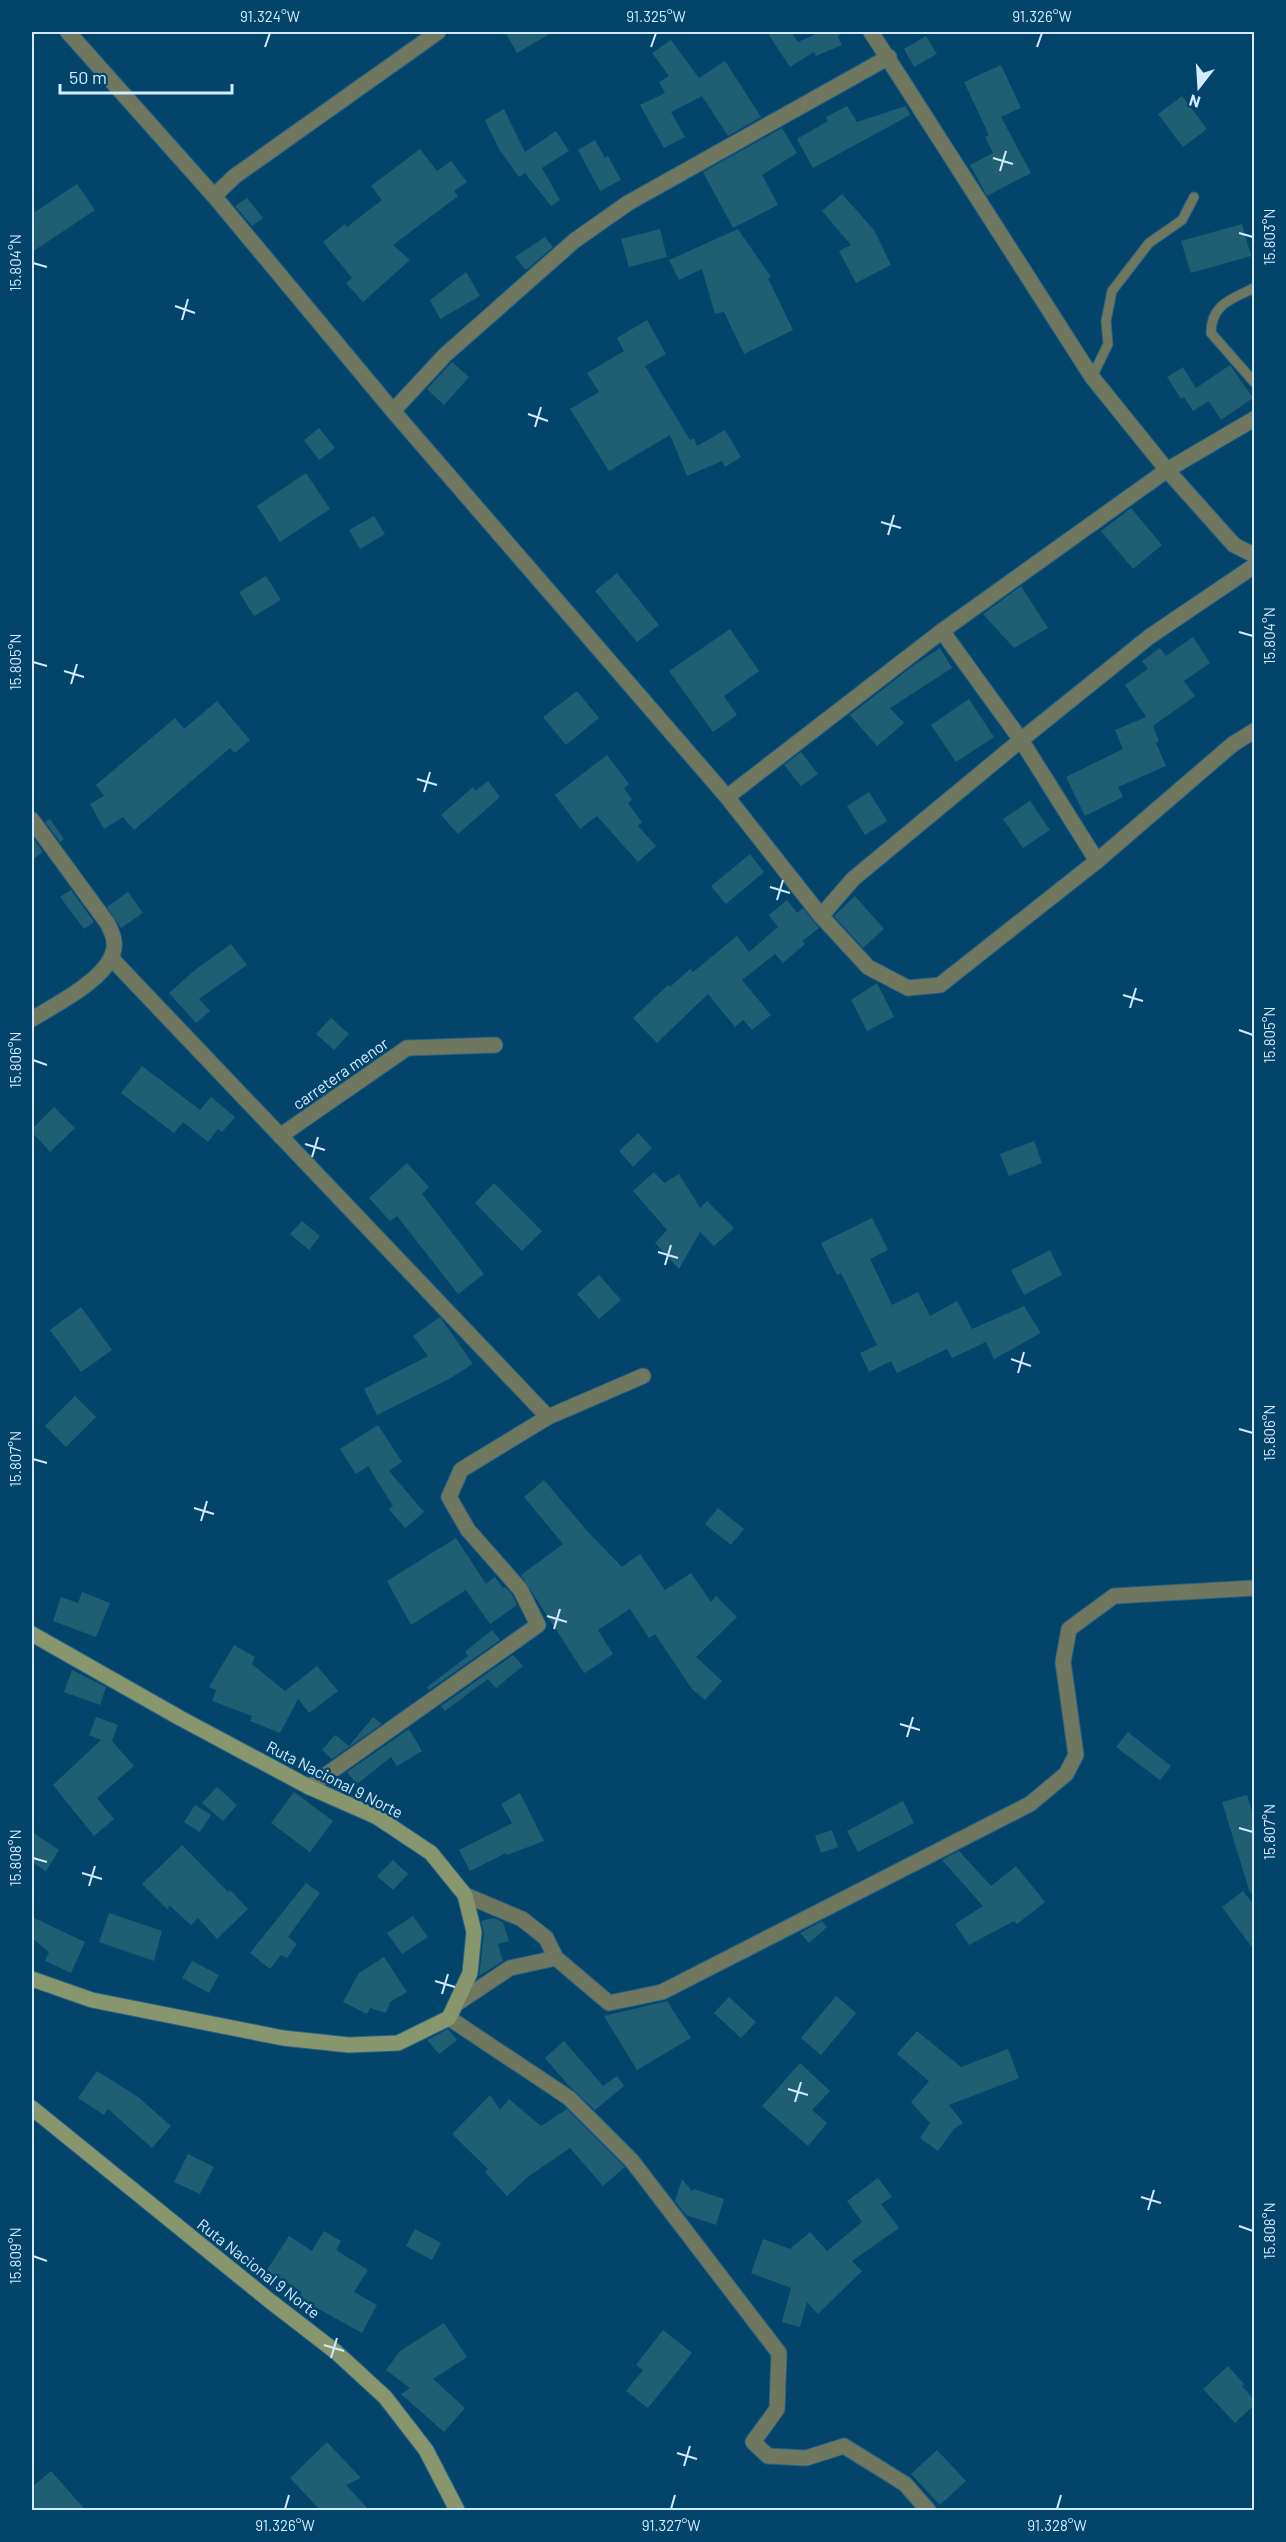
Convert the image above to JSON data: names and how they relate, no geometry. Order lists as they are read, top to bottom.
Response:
{
  "streets": {
    "main road": ["Ruta Nacional 9 Norte"],
    "street": ["carretera menor"]
  },
  "scale_bar": "50 m",
  "north": "bottom",
  "coordinates": [
    "91.324°W",
    "91.325°W",
    "91.326°W",
    "15.803°N",
    "15.804°N",
    "15.805°N",
    "15.806°N",
    "15.807°N",
    "15.808°N",
    "15.809°N",
    "91.327°W",
    "91.328°W"
  ]
}
